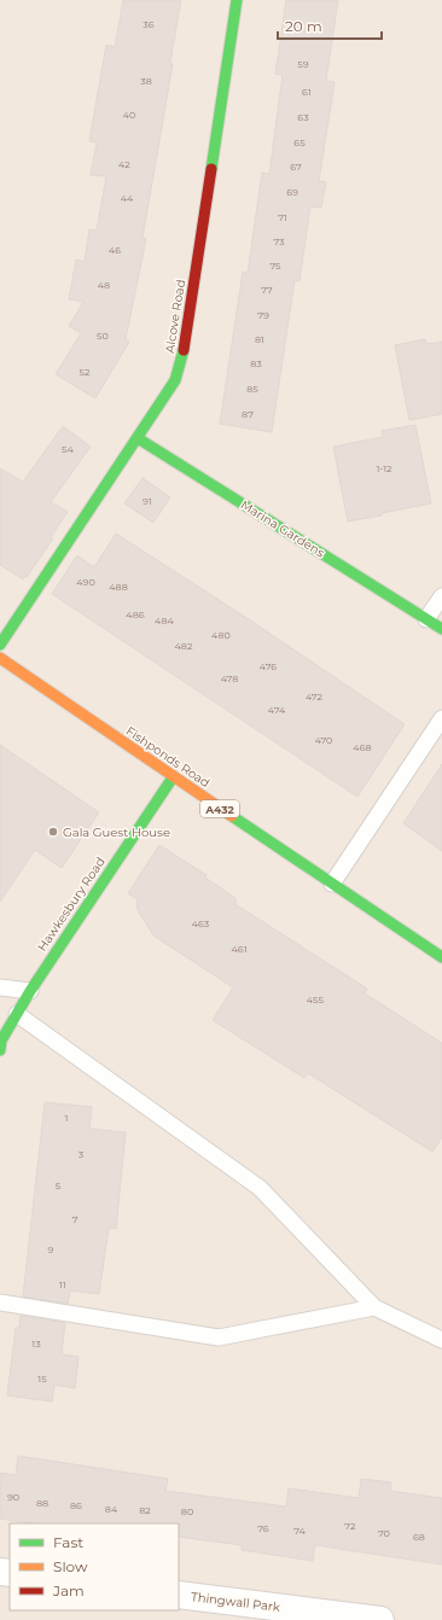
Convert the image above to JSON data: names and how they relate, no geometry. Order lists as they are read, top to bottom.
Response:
{
  "streets": {
    "street": [
      "Alcove Road",
      "Marina Gardens",
      "Fishponds Road",
      "A432",
      "Hawkesbury Road",
      "Thingwall Park"
    ]
  },
  "crossings": [
    ["Alcove Road", "Marina Gardens"],
    ["Fishponds Road", "Hawkesbury Road"]
  ],
  "places": ["Gala Guest House"],
  "house_numbers": [
    "36",
    "59",
    "38",
    "61",
    "40",
    "63",
    "65",
    "42",
    "67",
    "69",
    "44",
    "71",
    "73",
    "46",
    "75",
    "48",
    "77",
    "79",
    "50",
    "81",
    "83",
    "52",
    "85",
    "87",
    "54",
    "1-12",
    "91",
    "490",
    "488",
    "486",
    "484",
    "480",
    "482",
    "476",
    "478",
    "472",
    "474",
    "470",
    "468",
    "463",
    "461",
    "455",
    "1",
    "3",
    "5",
    "7",
    "9",
    "11",
    "13",
    "15",
    "90",
    "88",
    "86",
    "84",
    "82",
    "80",
    "72",
    "76",
    "74",
    "70",
    "68"
  ],
  "legend": ["Fast", "Slow", "Jam"],
  "scale_bar": "20 m"
}
